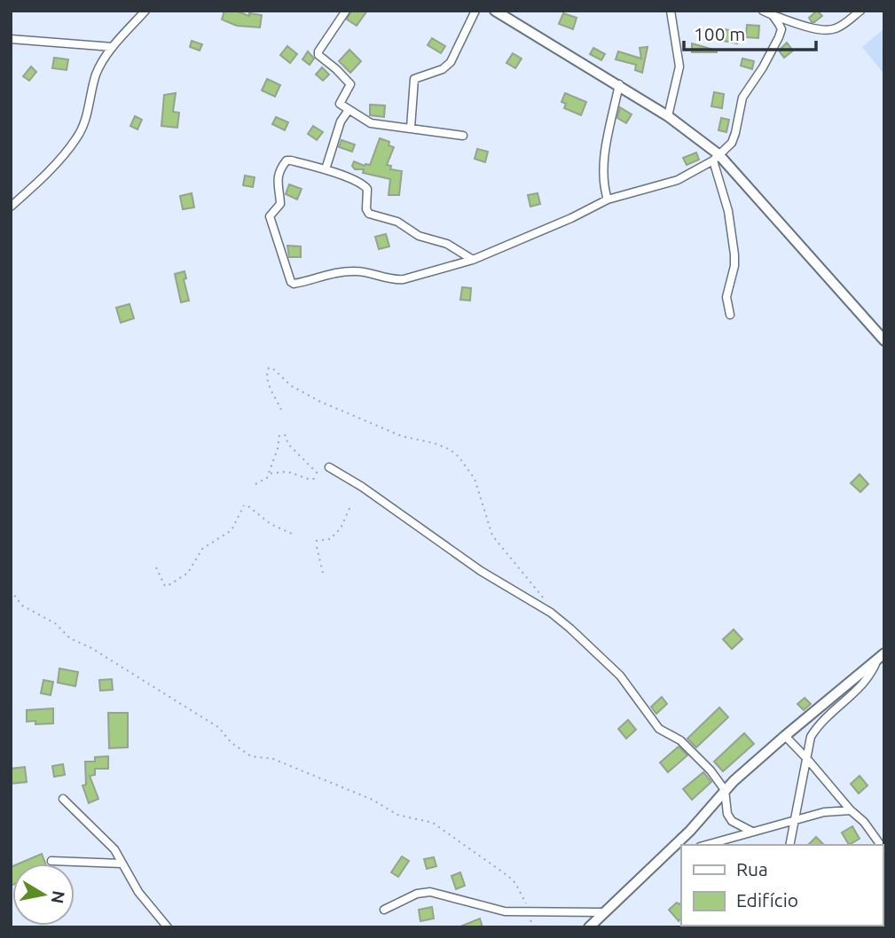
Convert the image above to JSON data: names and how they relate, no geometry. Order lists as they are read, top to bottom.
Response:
{
  "legend": ["Rua", "Edifício"],
  "scale_bar": "100 m",
  "north": "right"
}
